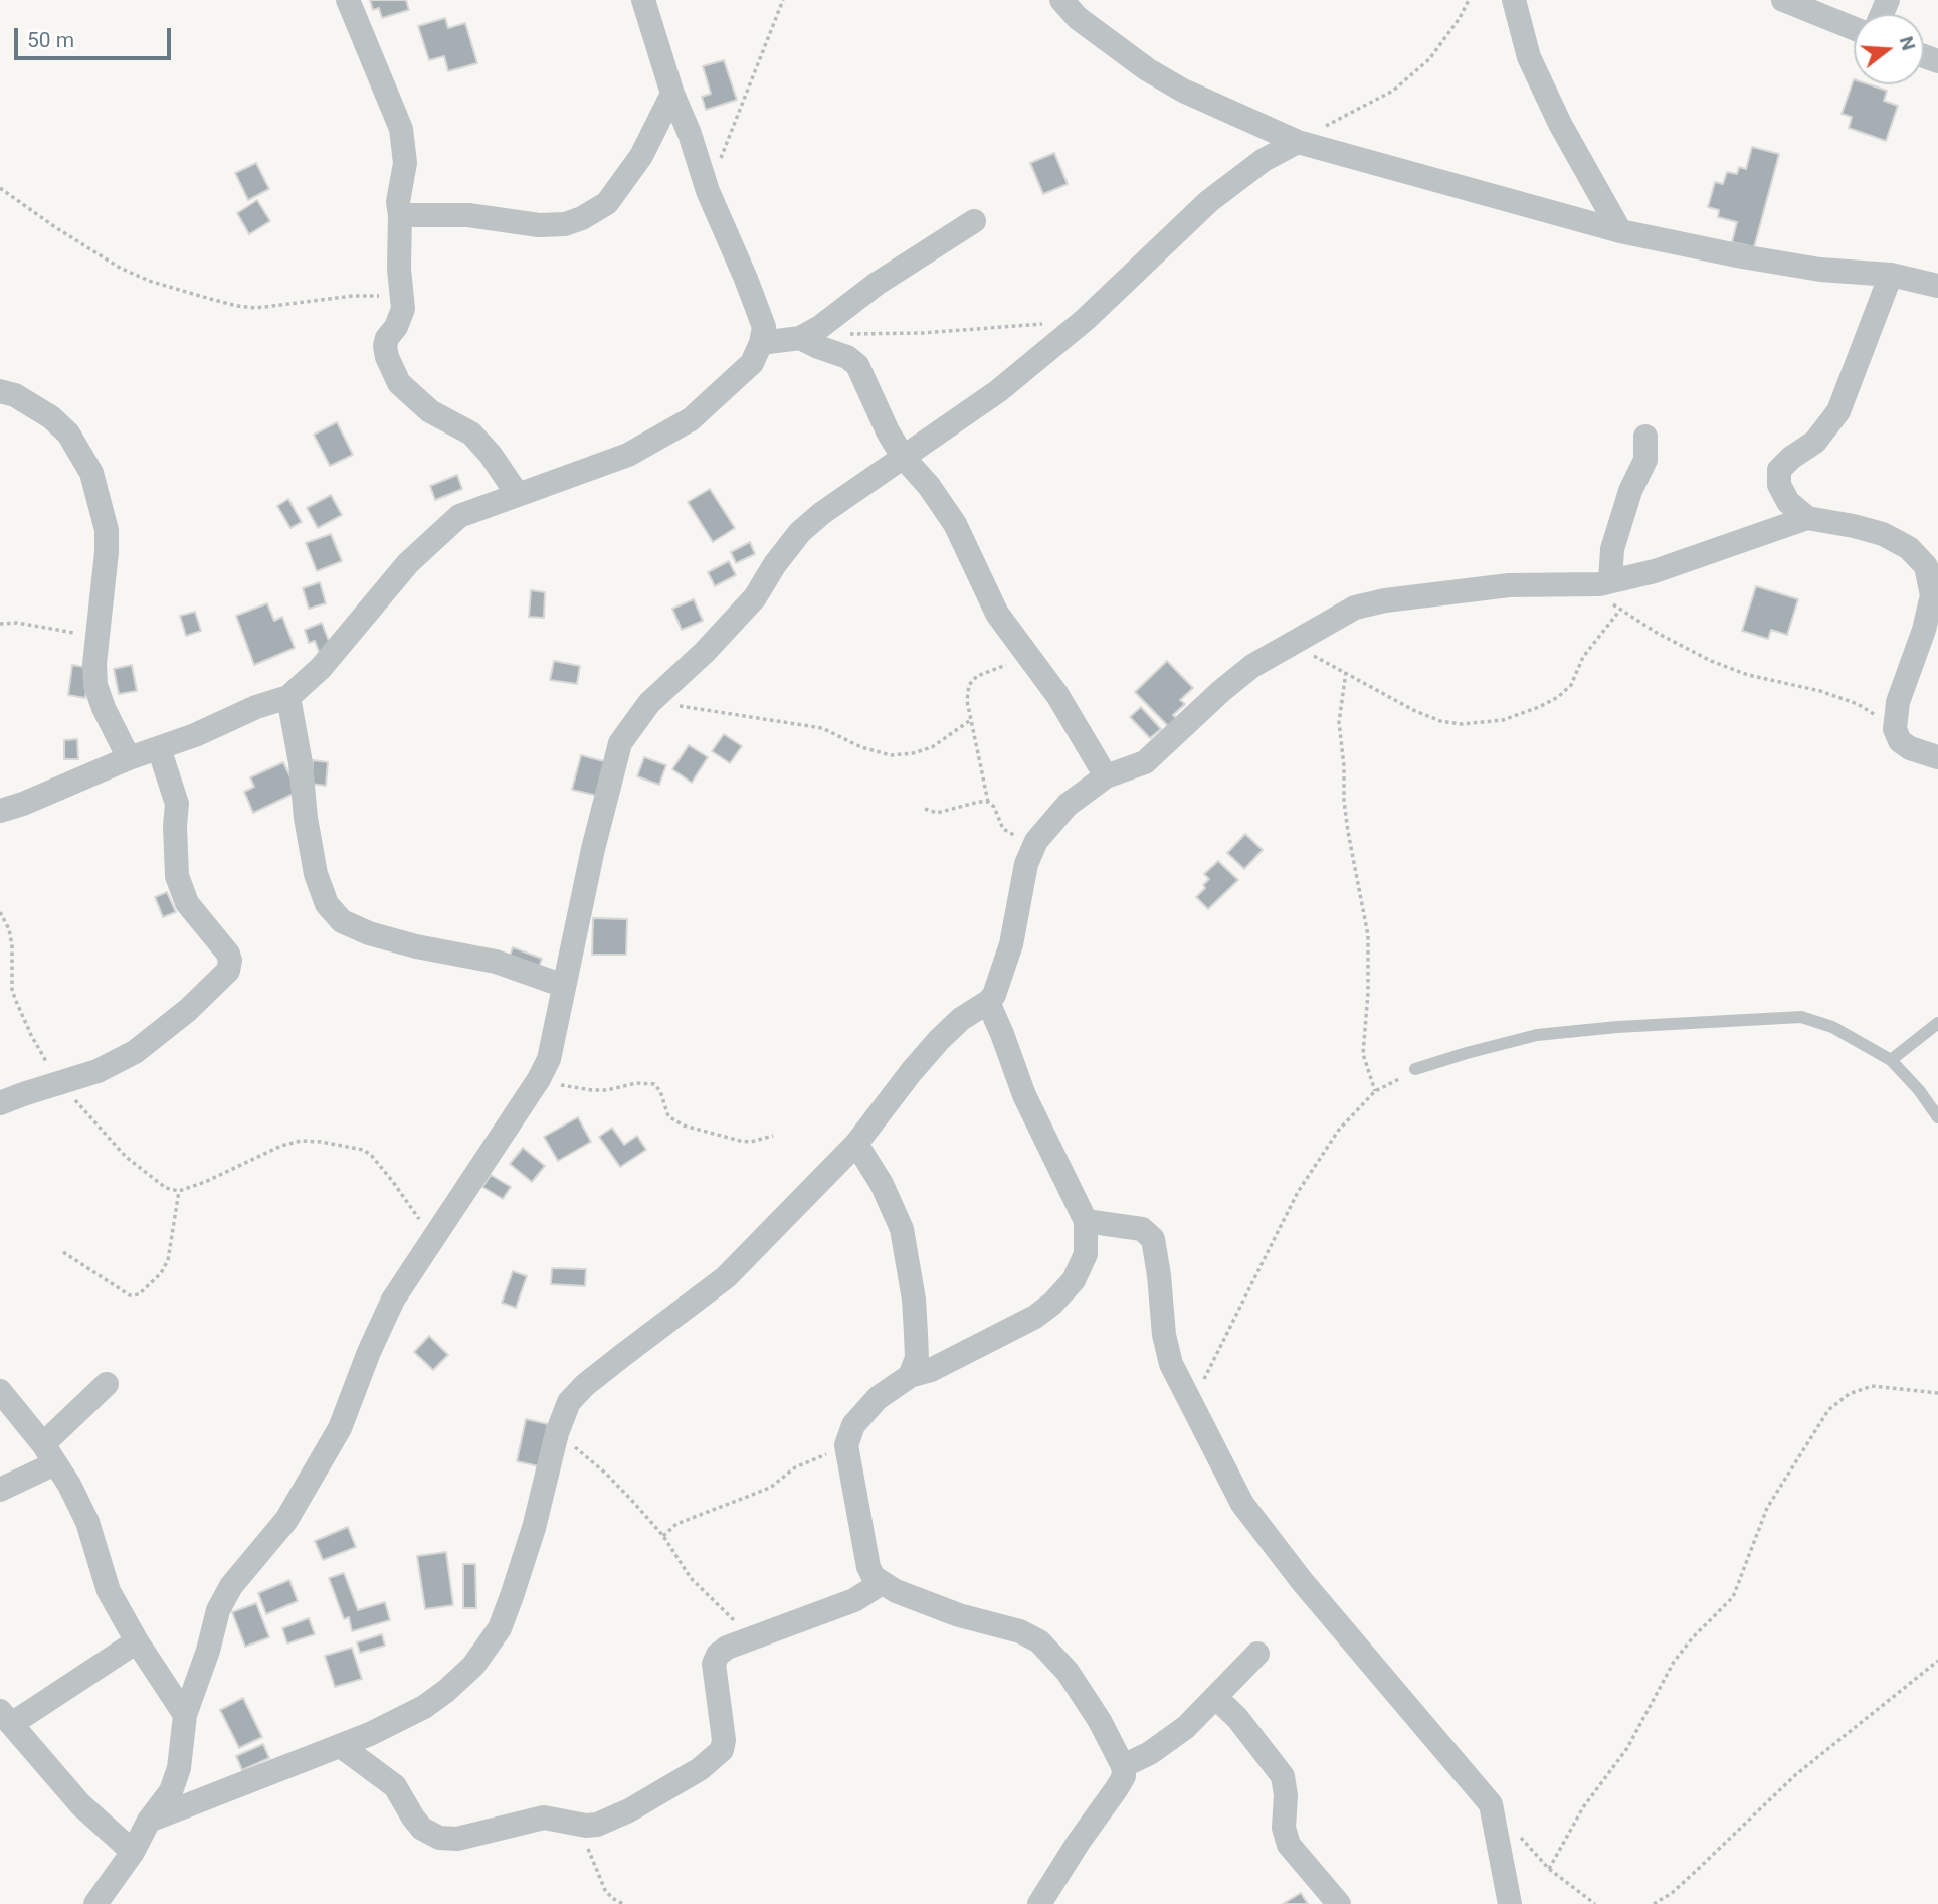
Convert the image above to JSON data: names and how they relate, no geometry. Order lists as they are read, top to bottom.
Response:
{
  "scale_bar": "50 m",
  "north": "right"
}
